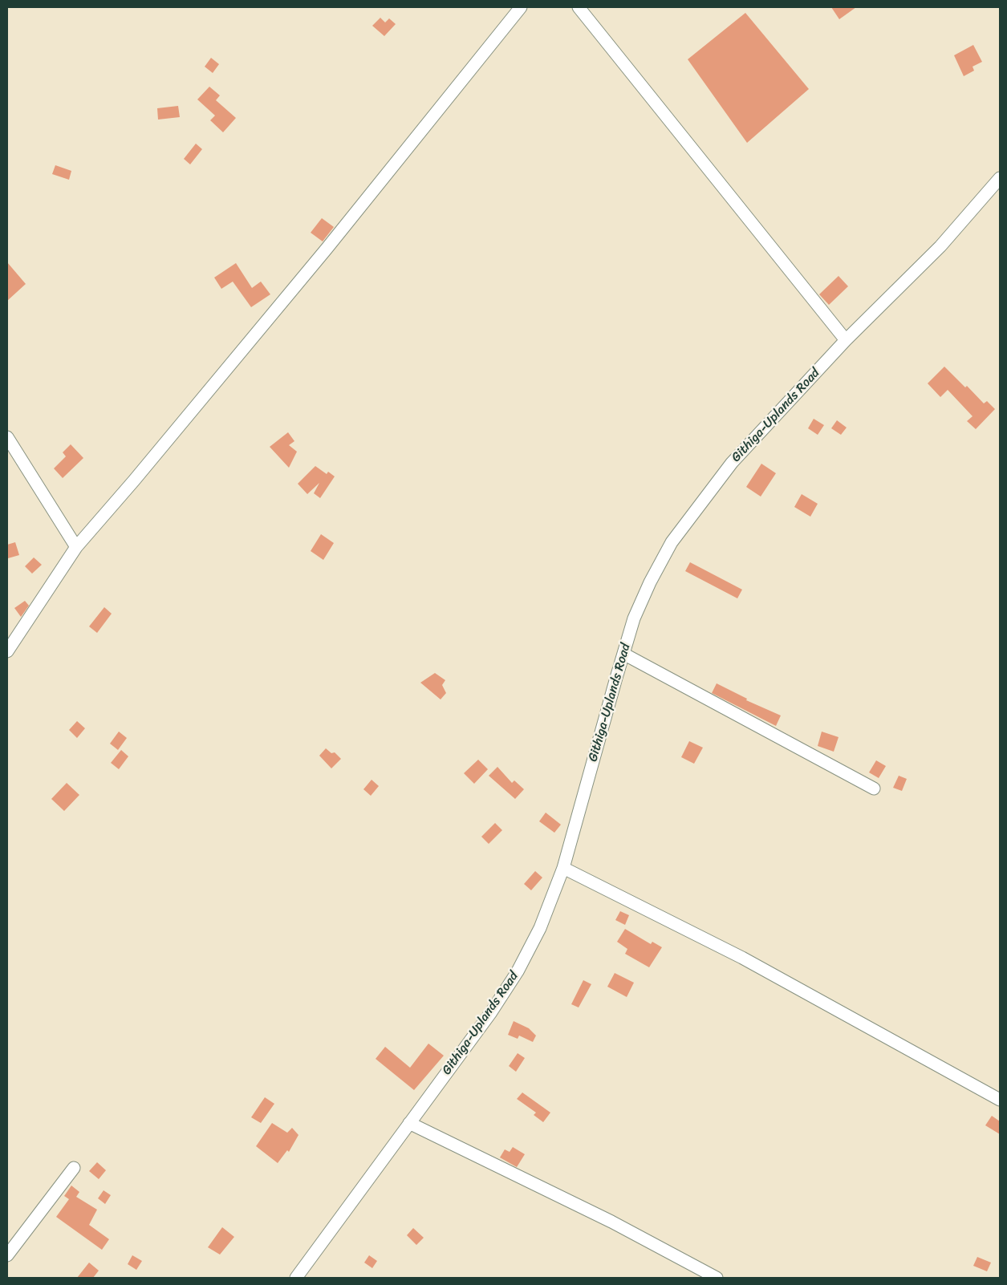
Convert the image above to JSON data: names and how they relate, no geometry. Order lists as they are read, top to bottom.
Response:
{
  "streets": {
    "street": ["Githiga-Uplands Road"]
  }
}
